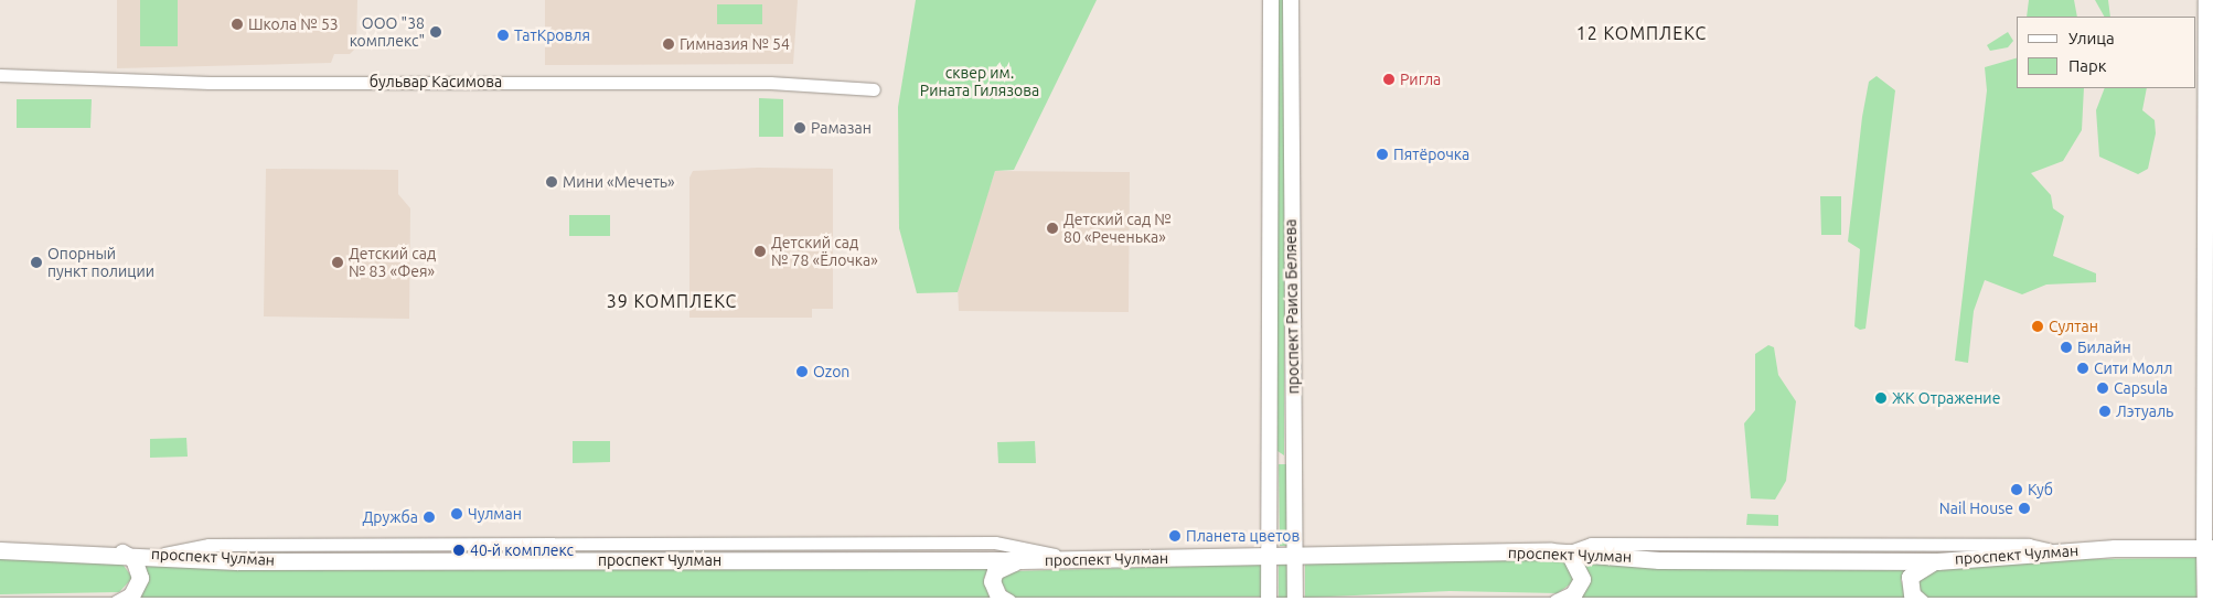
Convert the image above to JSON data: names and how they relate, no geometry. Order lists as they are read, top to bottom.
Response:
{
  "streets": {
    "main road": ["проспект Чулман"],
    "street": ["бульвар Касимова", "проспект Раиса Беляева"]
  },
  "crossings": [
    ["проспект Раиса Беляева", "проспект Чулман"]
  ],
  "districts": ["12 КОМПЛЕКС", "39 КОМПЛЕКС"],
  "parks": ["сквер им. Рината Гилязова"],
  "places": [
    "Школа № 53",
    "ООО \"38 комплекс\"",
    "ТатКровля",
    "Гимназия № 54",
    "Ригла",
    "Рамазан",
    "Пятёрочка",
    "Мини «Мечеть»",
    "Детский сад № 80 «Реченька»",
    "Детский сад № 78 «Ёлочка»",
    "Опорный пункт полиции",
    "Детский сад № 83 «Фея»",
    "Султан",
    "Билайн",
    "Сити Молл",
    "Ozon",
    "Capsula",
    "ЖК Отражение",
    "Лэтуаль",
    "Куб",
    "Nail House",
    "Чулман",
    "Дружба",
    "Планета цветов",
    "40-й комплекс"
  ],
  "legend": ["Улица", "Парк"]
}
